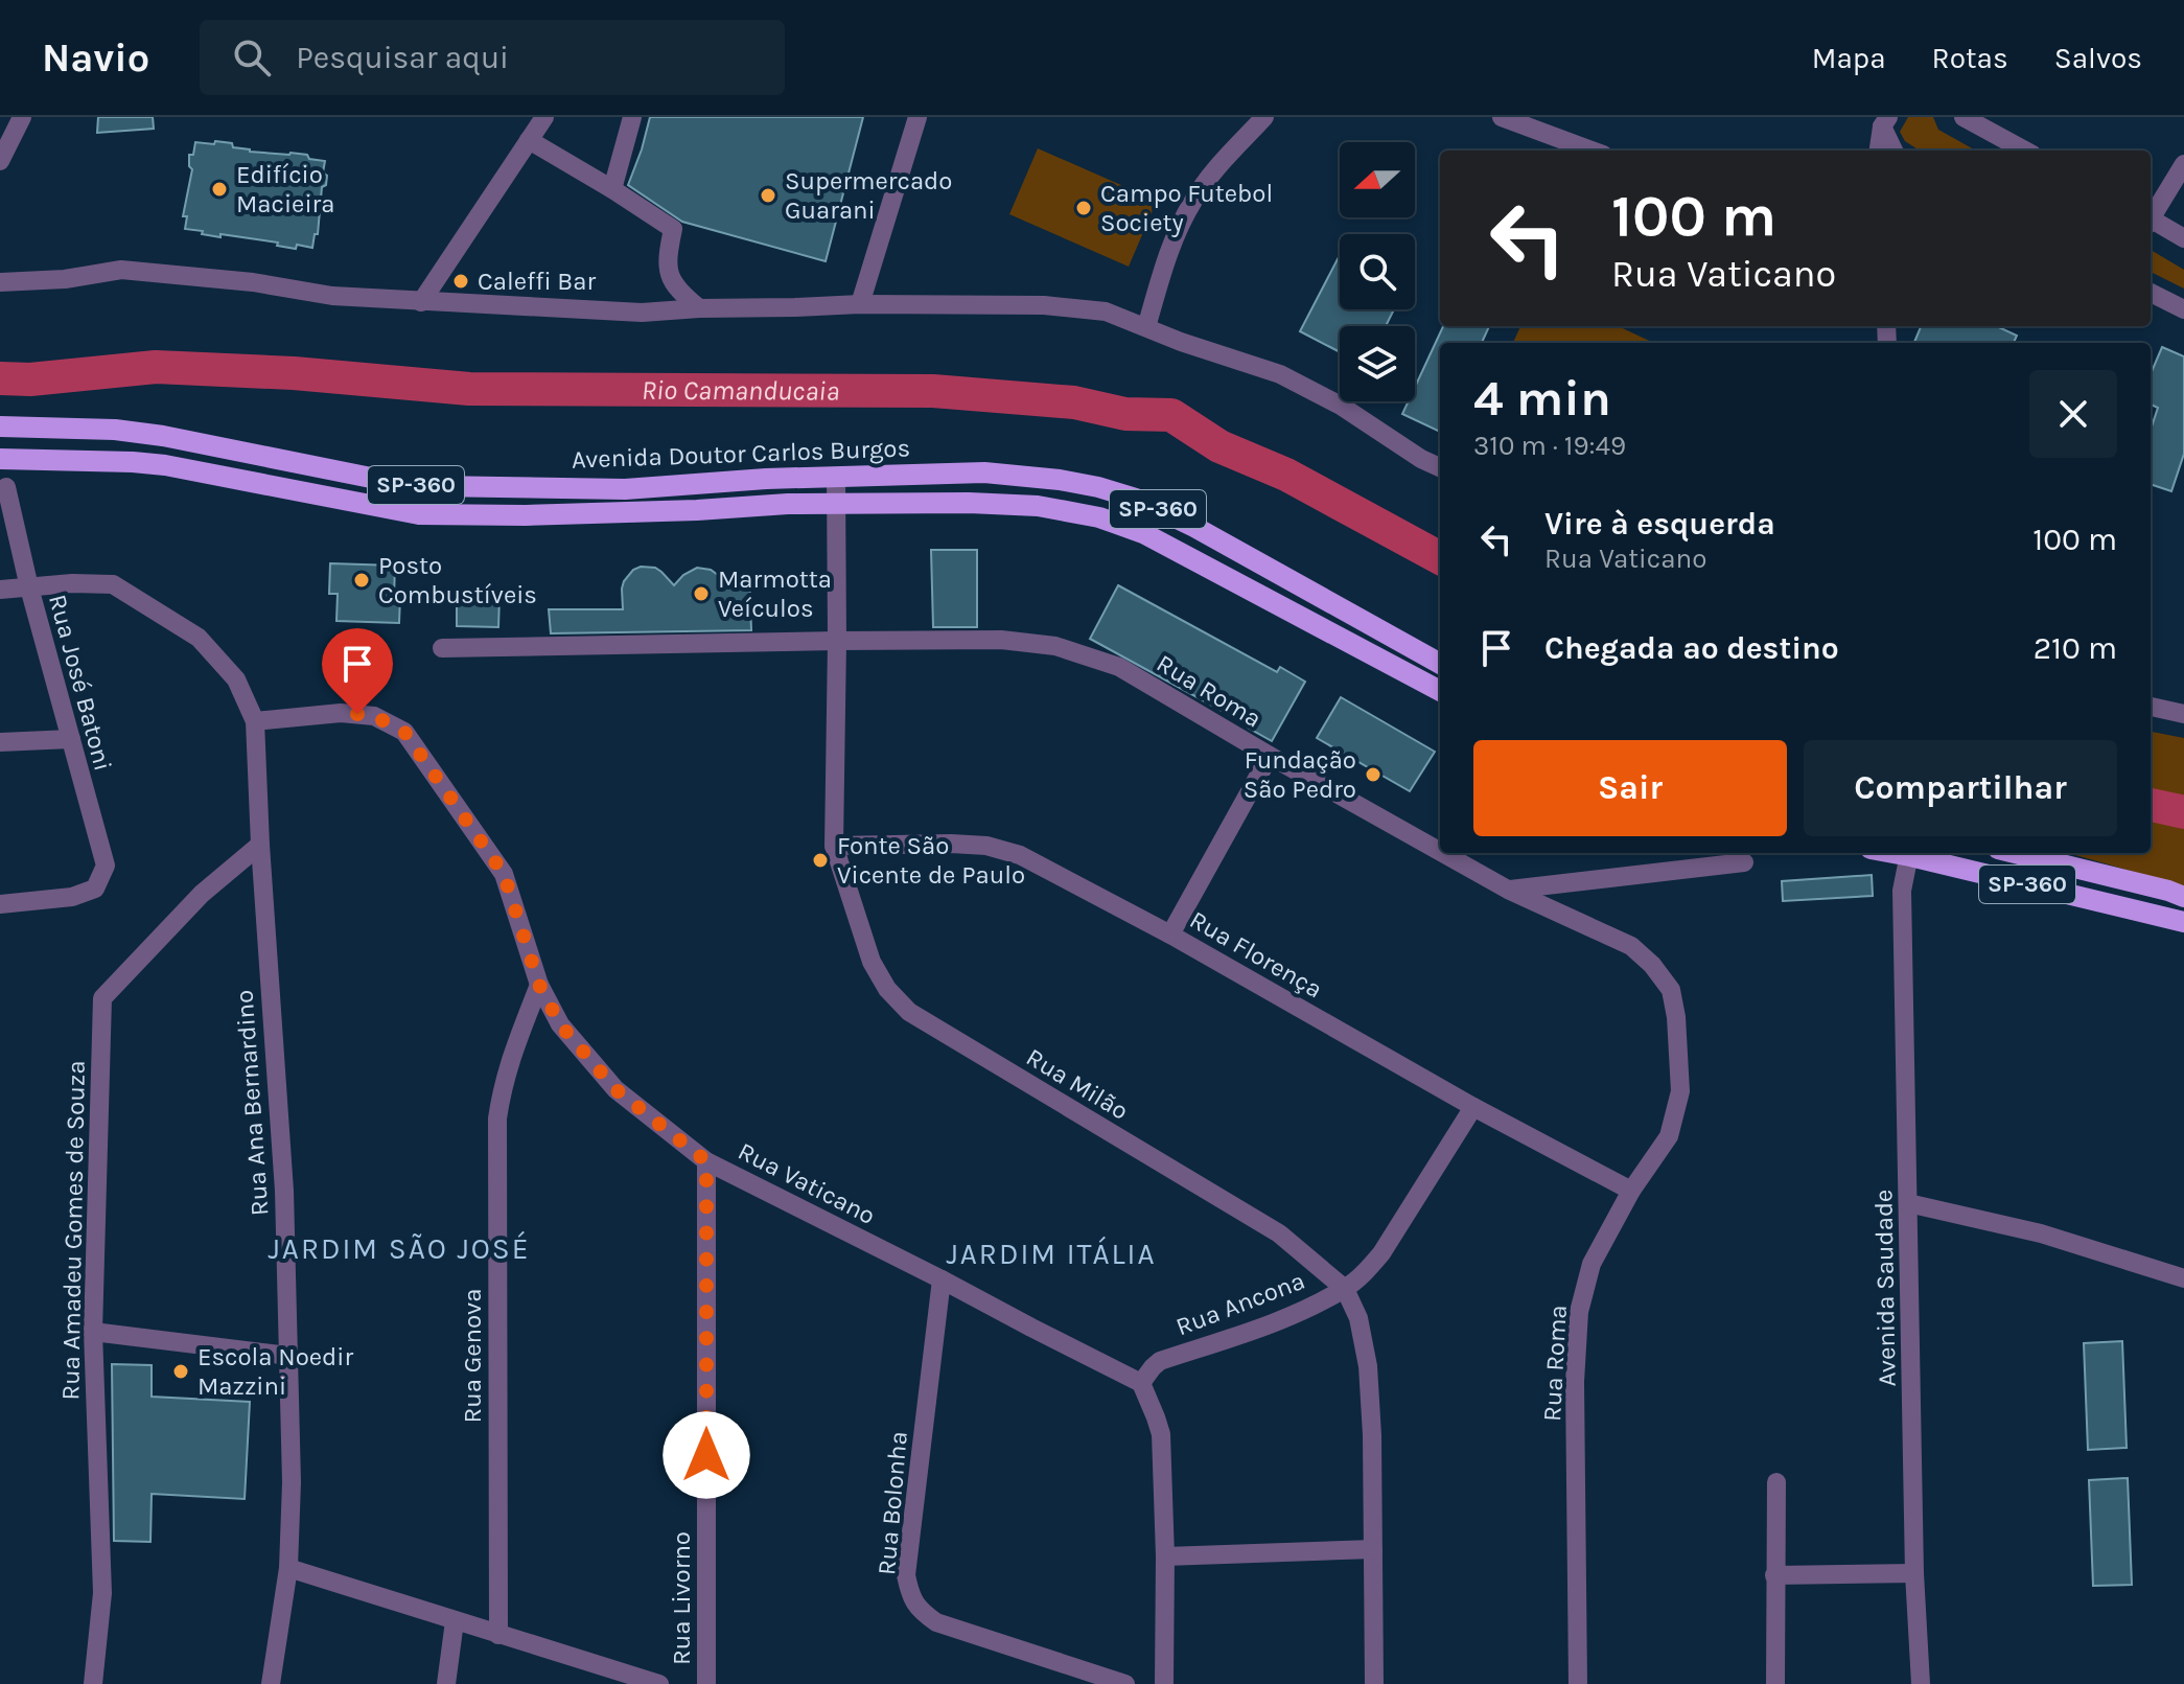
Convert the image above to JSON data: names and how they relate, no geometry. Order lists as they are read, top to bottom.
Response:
{
  "streets": {
    "main road": ["Avenida Doutor Carlos Burgos", "SP-360"],
    "street": [
      "Rua José Batoni",
      "Rua Roma",
      "Rua Florença",
      "Rua Milão",
      "Rua Ana Bernardino",
      "Rua Vaticano",
      "Rua Amadeu Gomes de Souza",
      "Avenida Saudade",
      "Rua Ancona",
      "Rua Genova",
      "Rua Bolonha",
      "Rua Livorno"
    ]
  },
  "crossings": [
    ["Avenida Doutor Carlos Burgos", "Rua Milão"],
    ["SP-360", "Avenida Saudade"],
    ["Rua José Batoni", "Rua Ana Bernardino"],
    ["Rua Roma", "Rua Florença"],
    ["Rua Roma", "Rua Milão"],
    ["Rua Florença", "Rua Milão"],
    ["Rua Florença", "Rua Ancona"],
    ["Rua Milão", "Rua Ancona"],
    ["Rua Ana Bernardino", "Rua Vaticano"],
    ["Rua Ana Bernardino", "Rua Amadeu Gomes de Souza"],
    ["Rua Vaticano", "Rua Ancona"],
    ["Rua Vaticano", "Rua Genova"],
    ["Rua Vaticano", "Rua Bolonha"],
    ["Rua Vaticano", "Rua Livorno"]
  ],
  "districts": ["JARDIM SÃO JOSÉ", "JARDIM ITÁLIA"],
  "water": ["Rio Camanducaia"],
  "places": [
    "Edifício Macieira",
    "Supermercado Guarani",
    "Campo Futebol Society",
    "Caleffi Bar",
    "Posto Combustíveis",
    "Marmotta Veículos",
    "Fundação São Pedro",
    "Fonte São Vicente de Paulo",
    "Escola Noedir Mazzini"
  ],
  "north": "left",
  "page": {
    "header": "Navio",
    "search": "Pesquisar aqui",
    "nav": ["Mapa", "Rotas", "Salvos"],
    "turn": ["100 m", "Rua Vaticano"],
    "heading": ["4 min", "310 m · 19:49"],
    "list": [
      {
        "name": "Vire à esquerda",
        "note": "Rua Vaticano",
        "value": "100 m"
      },
      {
        "name": "Chegada ao destino",
        "value": "210 m"
      }
    ],
    "buttons": ["Sair", "Compartilhar"]
  }
}
